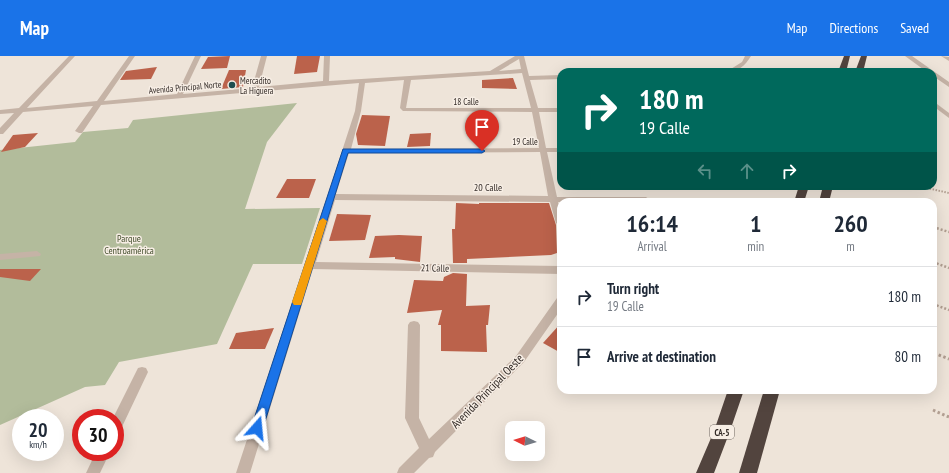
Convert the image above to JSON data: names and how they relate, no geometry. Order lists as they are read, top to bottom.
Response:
{
  "streets": {
    "highway": ["CA-5"],
    "street": [
      "Avenida Principal Norte",
      "18 Calle",
      "19 Calle",
      "20 Calle",
      "21 Calle",
      "Avenida Principal Oeste"
    ]
  },
  "crossings": [
    ["Avenida Principal Norte", "18 Calle"]
  ],
  "parks": ["Parque Centroamérica"],
  "places": ["Mercadito La Higuera"],
  "north": "left",
  "page": {
    "header": "Map",
    "nav": ["Map", "Directions", "Saved"],
    "turn": ["180 m", "19 Calle"],
    "eta": [
      "16:14",
      "Arrival",
      "1",
      "min",
      "260",
      "m"
    ],
    "list": [
      {
        "name": "Turn right",
        "note": "19 Calle",
        "value": "180 m"
      },
      {
        "name": "Arrive at destination",
        "value": "80 m"
      }
    ],
    "speed": "20 km/h",
    "limit": "30"
  }
}
